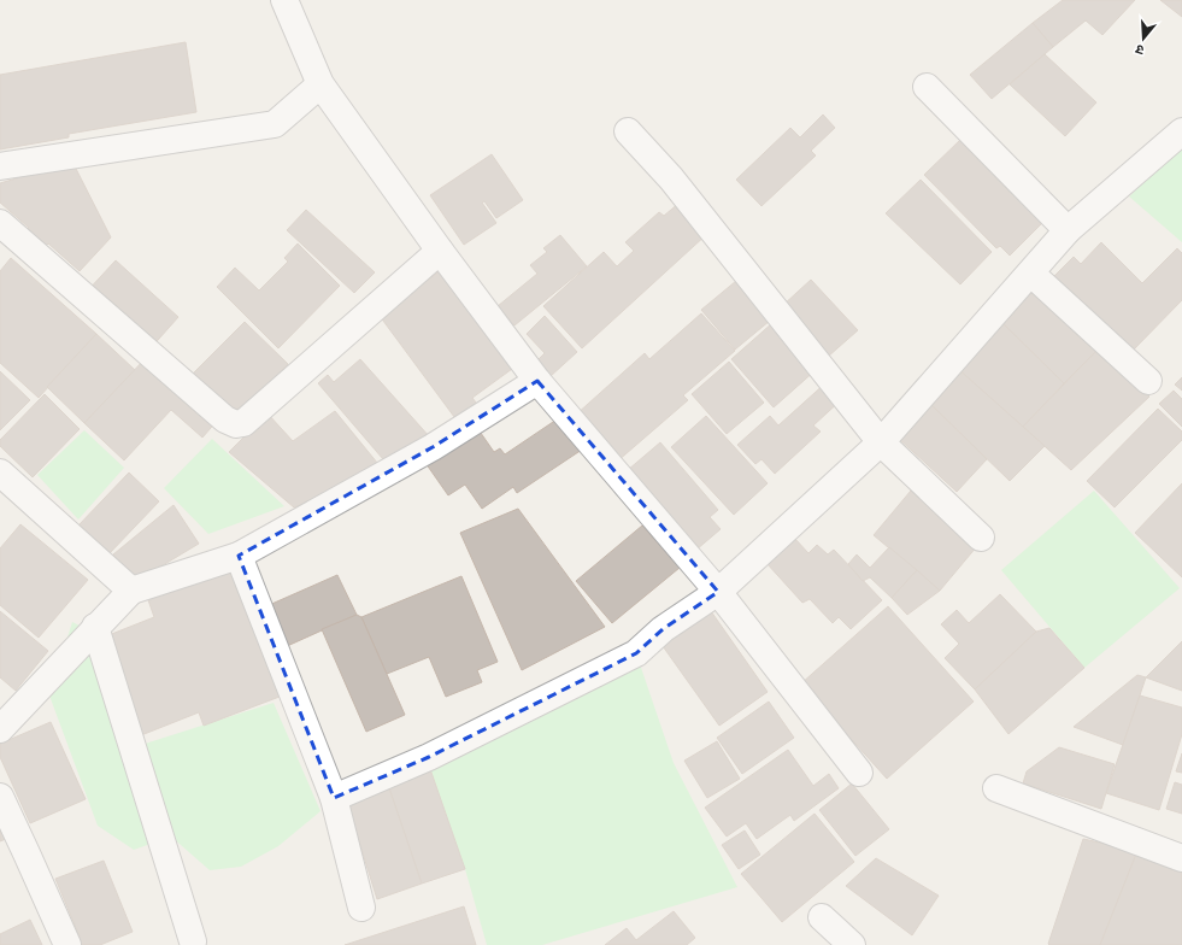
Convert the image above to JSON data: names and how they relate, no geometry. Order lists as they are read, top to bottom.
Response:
{
  "north": "bottom"
}
